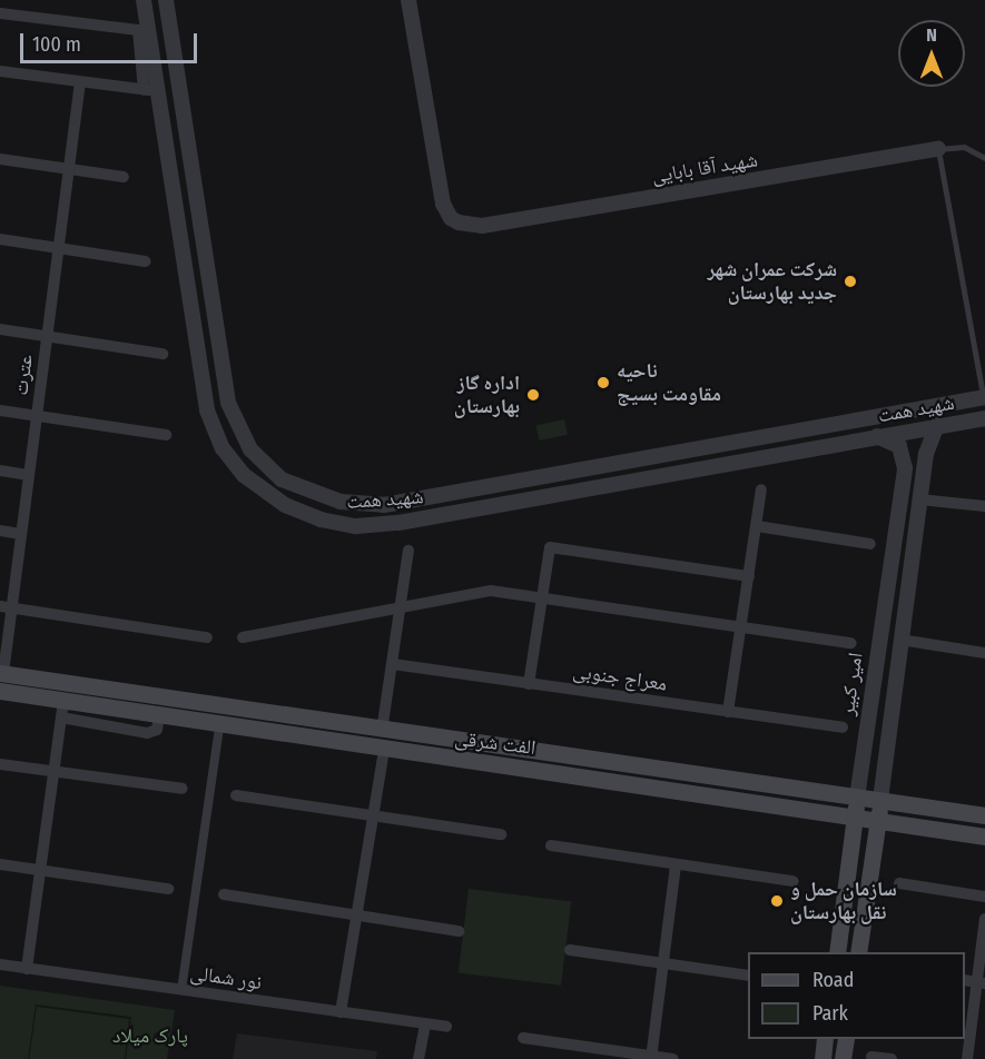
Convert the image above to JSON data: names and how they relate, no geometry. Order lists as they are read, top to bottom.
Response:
{
  "streets": {
    "main road": ["امیر کبیر", "الفت شرقی"],
    "street": [
      "شهید آقا بابایی",
      "عترت",
      "شهید همت",
      "معراج جنوبی",
      "نور شمالی"
    ]
  },
  "crossings": [
    ["عترت", "الفت شرقی"],
    ["شهید همت", "امیر کبیر"],
    ["امیر کبیر", "الفت شرقی"]
  ],
  "parks": ["پارک میلاد"],
  "places": [
    "شرکت عمران شهر جدید بهارستان",
    "ناحیه مقاومت بسیج",
    "اداره گاز بهارستان",
    "سازمان حمل و نقل بهارستان"
  ],
  "legend": ["Road", "Park"],
  "scale_bar": "100 m",
  "north": "top"
}
